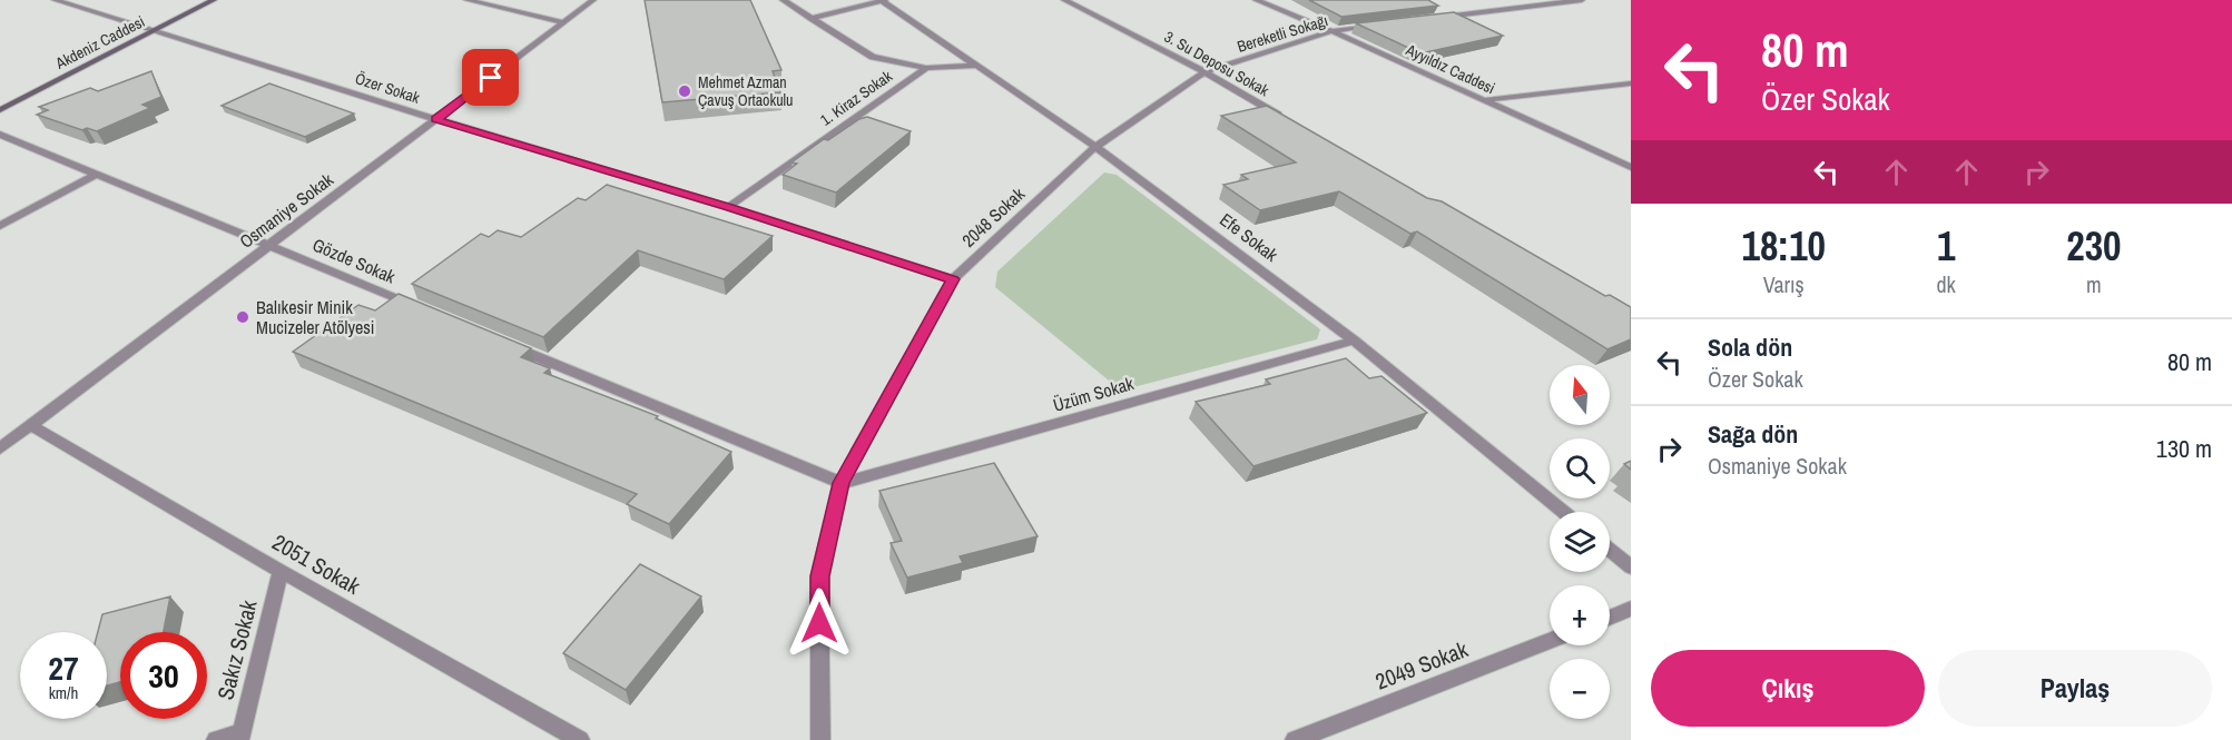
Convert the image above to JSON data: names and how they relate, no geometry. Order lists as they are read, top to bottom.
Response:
{
  "streets": {
    "main road": ["Akdeniz Caddesi"],
    "street": [
      "Bereketli Sokağı",
      "3. Su Deposu Sokak",
      "Ayyıldız Caddesi",
      "Özer Sokak",
      "1. Kiraz Sokak",
      "Osmaniye Sokak",
      "2048 Sokak",
      "Efe Sokak",
      "Gözde Sokak",
      "Üzüm Sokak",
      "2051 Sokak",
      "Sakız Sokak",
      "2049 Sokak"
    ]
  },
  "crossings": [
    ["Bereketli Sokağı", "3. Su Deposu Sokak"],
    ["Bereketli Sokağı", "Ayyıldız Caddesi"],
    ["Bereketli Sokağı", "2048 Sokak"],
    ["Bereketli Sokağı", "Efe Sokak"],
    ["Akdeniz Caddesi", "Özer Sokak"],
    ["Özer Sokak", "1. Kiraz Sokak"],
    ["Özer Sokak", "Osmaniye Sokak"],
    ["Özer Sokak", "2048 Sokak"],
    ["Osmaniye Sokak", "Gözde Sokak"],
    ["Osmaniye Sokak", "2051 Sokak"],
    ["2048 Sokak", "Efe Sokak"],
    ["2048 Sokak", "Üzüm Sokak"],
    ["Efe Sokak", "Üzüm Sokak"],
    ["2051 Sokak", "Sakız Sokak"]
  ],
  "places": ["Mehmet Azman Çavuş Ortaokulu", "Balıkesir Minik Mucizeler Atölyesi"],
  "north": "top",
  "page": {
    "turn": ["80 m", "Özer Sokak"],
    "eta": [
      "18:10",
      "Varış",
      "1",
      "dk",
      "230",
      "m"
    ],
    "list": [
      {
        "name": "Sola dön",
        "note": "Özer Sokak",
        "value": "80 m"
      },
      {
        "name": "Sağa dön",
        "note": "Osmaniye Sokak",
        "value": "130 m"
      }
    ],
    "map_buttons": ["+", "−"],
    "speed": "27 km/h",
    "limit": "30",
    "buttons": ["Çıkış", "Paylaş"]
  }
}
